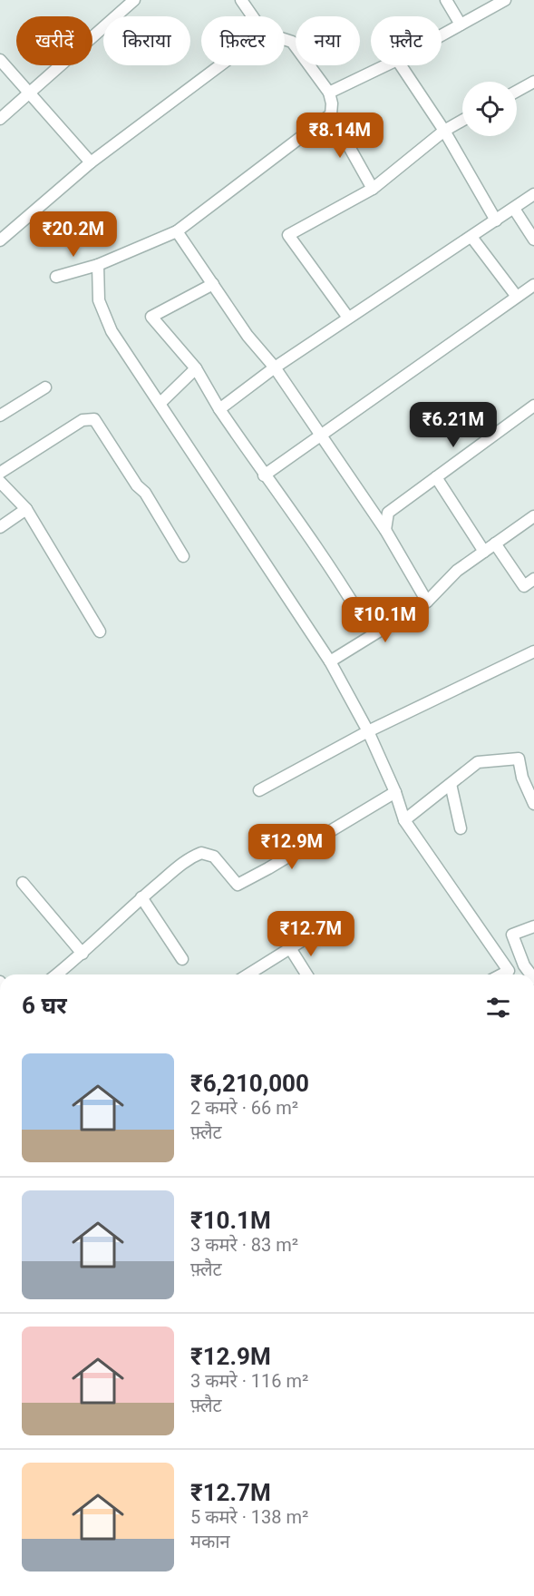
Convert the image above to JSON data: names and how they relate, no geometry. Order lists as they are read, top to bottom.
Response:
{
  "page": {
    "chip": [
      "खरीदें",
      "किराया",
      "फ़िल्टर",
      "नया",
      "फ़्लैट"
    ],
    "price": [
      "₹8.14M",
      "₹20.2M",
      "₹6.21M",
      "₹10.1M",
      "₹12.9M",
      "₹12.7M"
    ],
    "heading": "6 घर",
    "list": [
      {
        "name": "₹6,210,000",
        "note": "2 कमरे · 66 m² · फ़्लैट"
      },
      {
        "name": "₹10.1M",
        "note": "3 कमरे · 83 m² · फ़्लैट"
      },
      {
        "name": "₹12.9M",
        "note": "3 कमरे · 116 m² · फ़्लैट"
      },
      {
        "name": "₹12.7M",
        "note": "5 कमरे · 138 m² · मकान"
      }
    ]
  }
}
